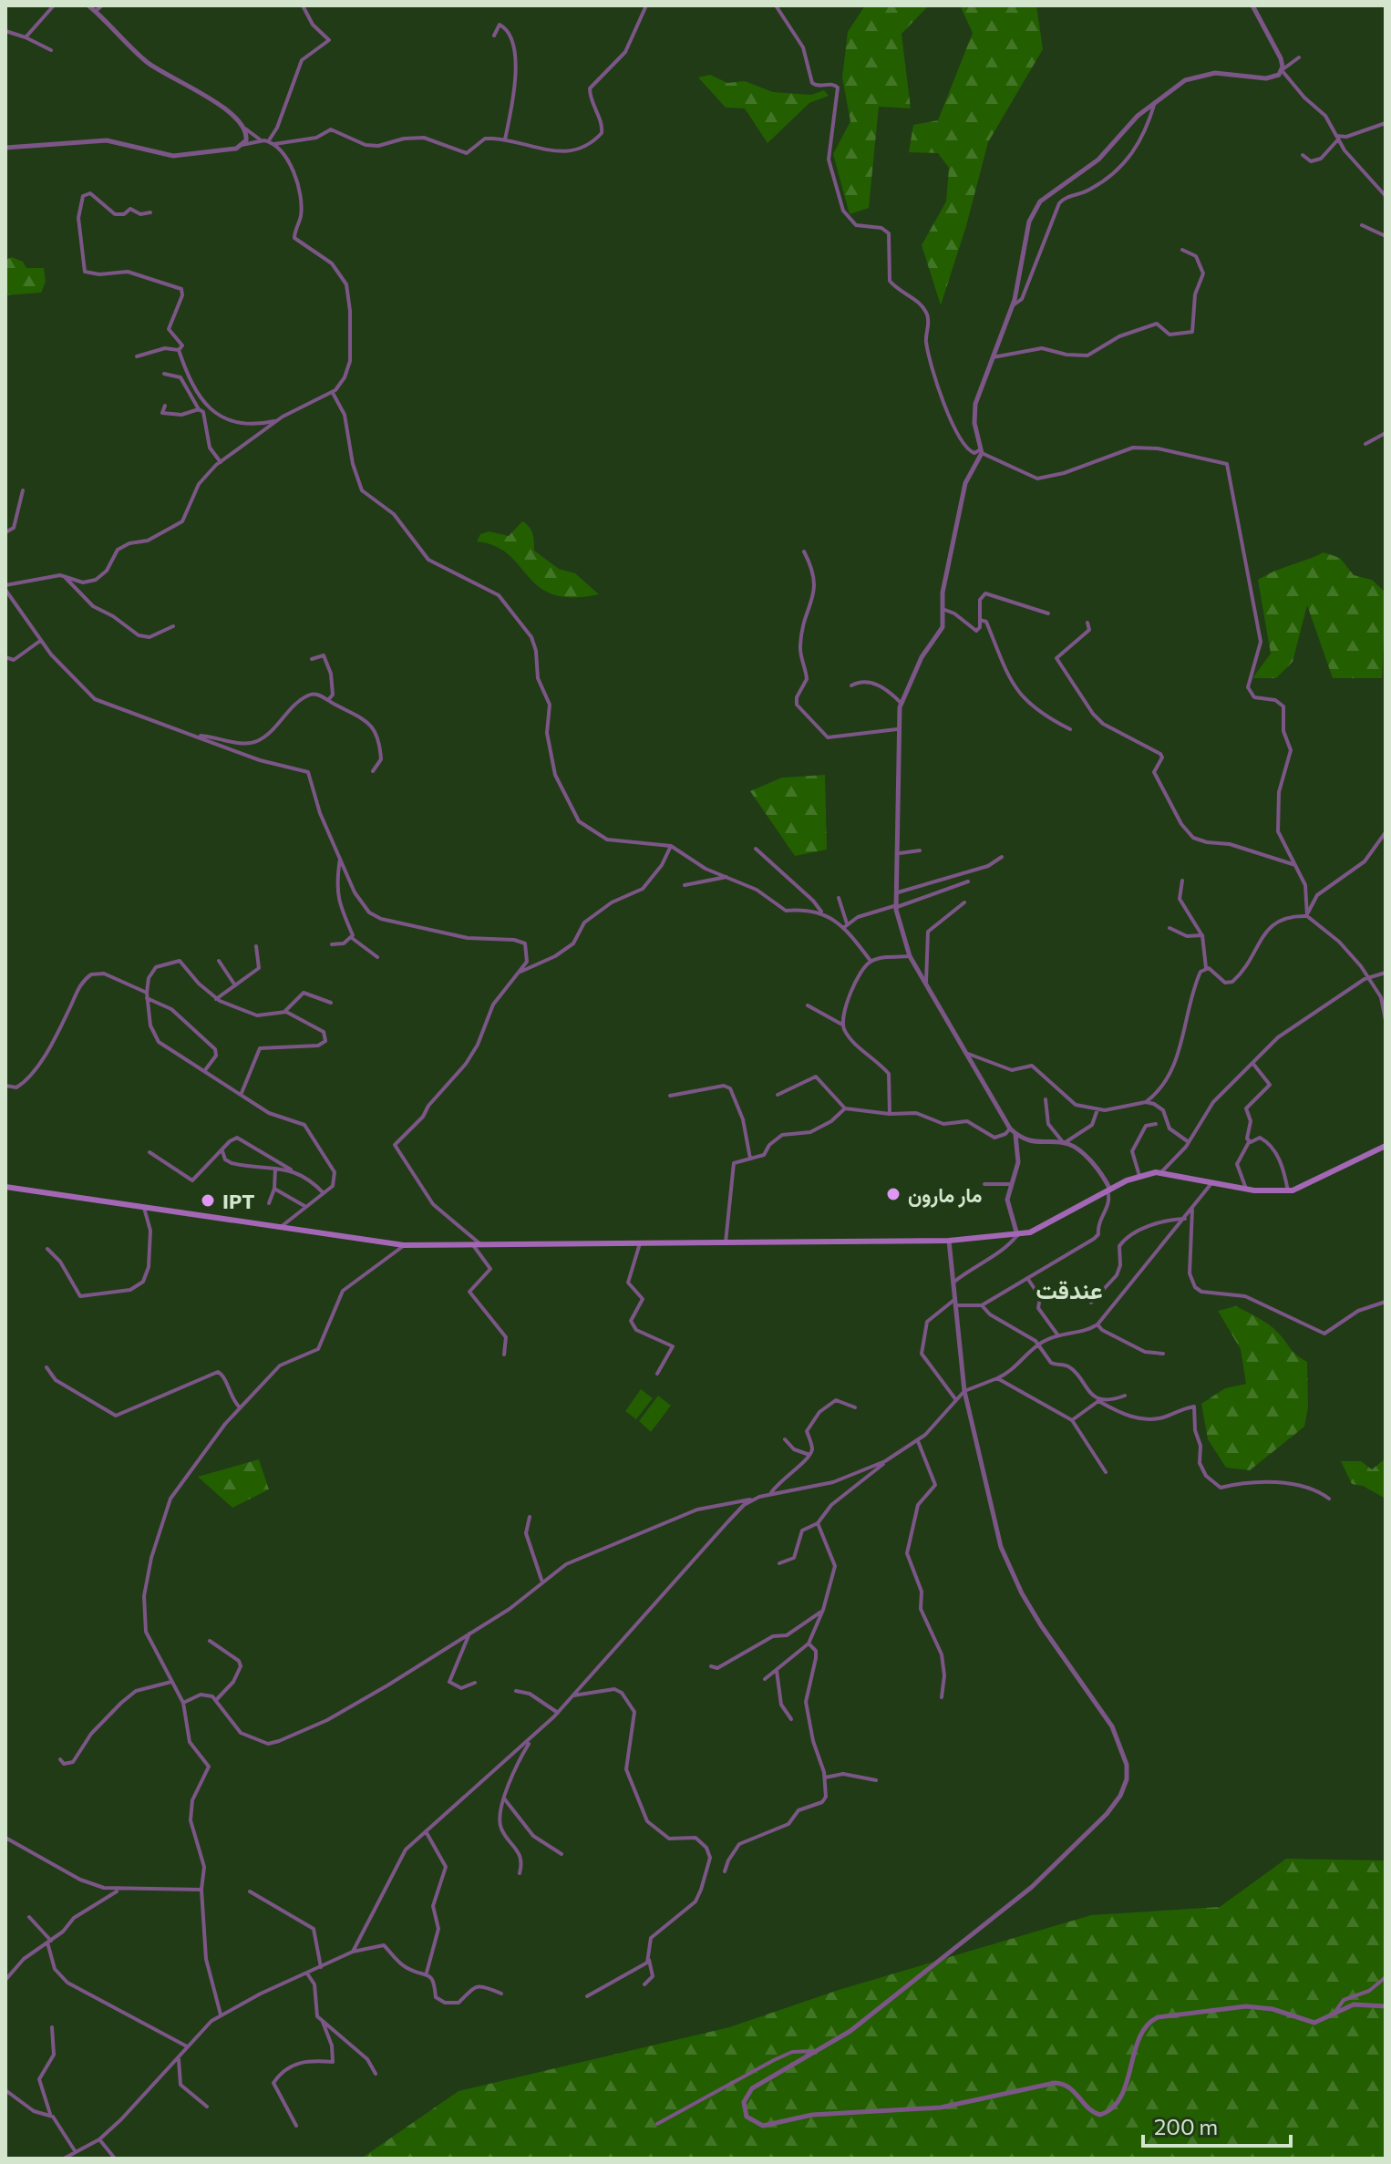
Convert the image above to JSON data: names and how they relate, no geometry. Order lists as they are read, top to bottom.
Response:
{
  "districts": ["عندقت"],
  "places": ["مار مارون", "IPT"],
  "scale_bar": "200 m"
}
